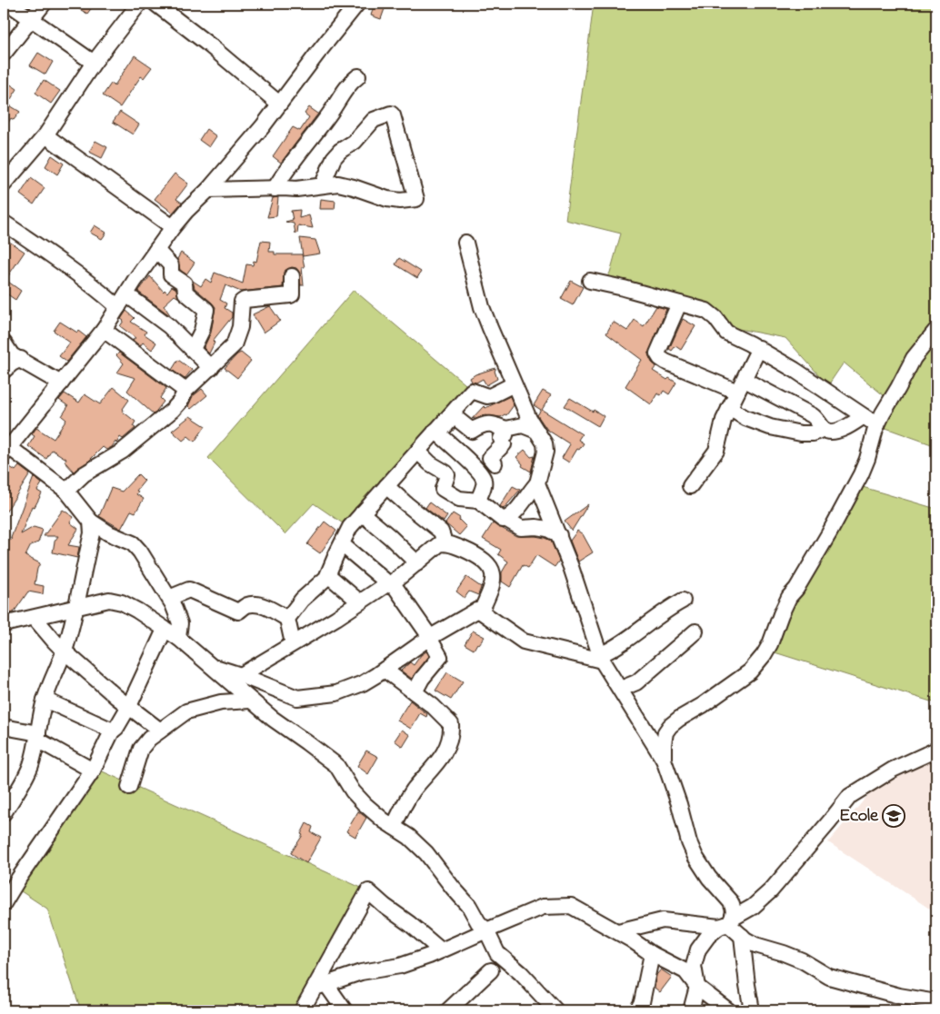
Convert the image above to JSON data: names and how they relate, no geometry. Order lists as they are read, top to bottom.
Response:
{
  "places": {
    "school or university": ["Ecole"]
  }
}
